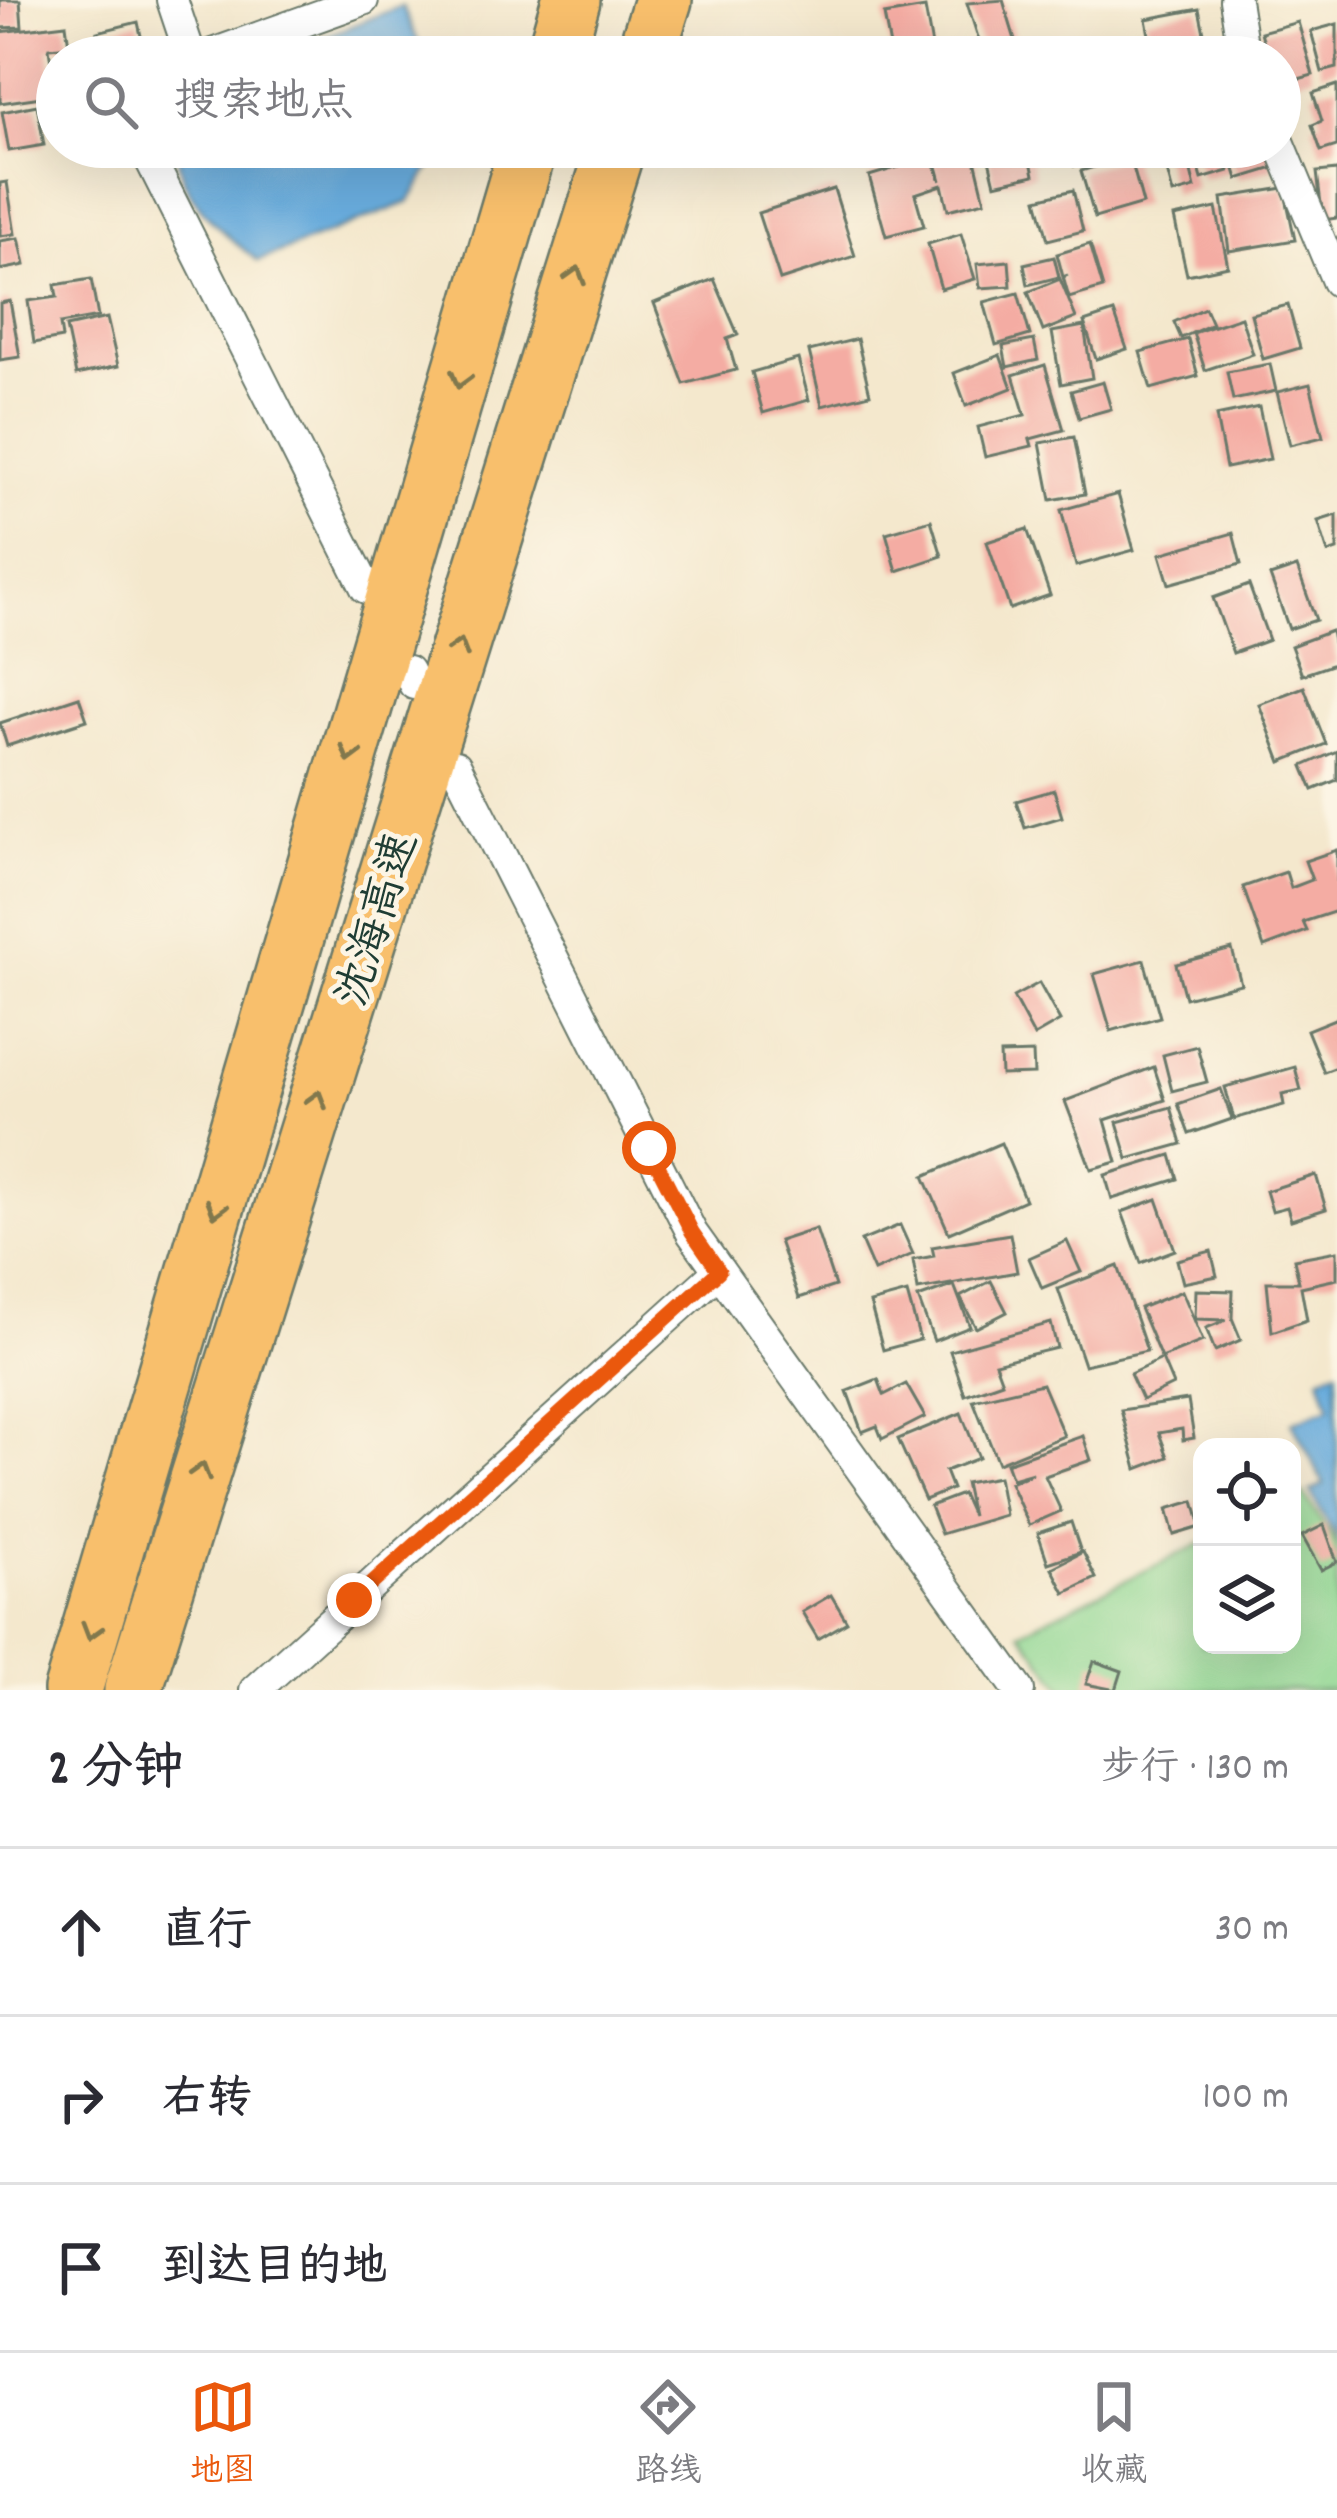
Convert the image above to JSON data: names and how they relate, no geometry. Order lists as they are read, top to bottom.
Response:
{
  "streets": {
    "highway": ["沈海高速"]
  },
  "page": {
    "search": "搜索地点",
    "heading": ["2 分钟", "步行 · 130 m"],
    "list": [
      ["直行", "30 m"],
      ["右转", "100 m"],
      "到达目的地"
    ],
    "nav": ["地图", "路线", "收藏"]
  }
}
